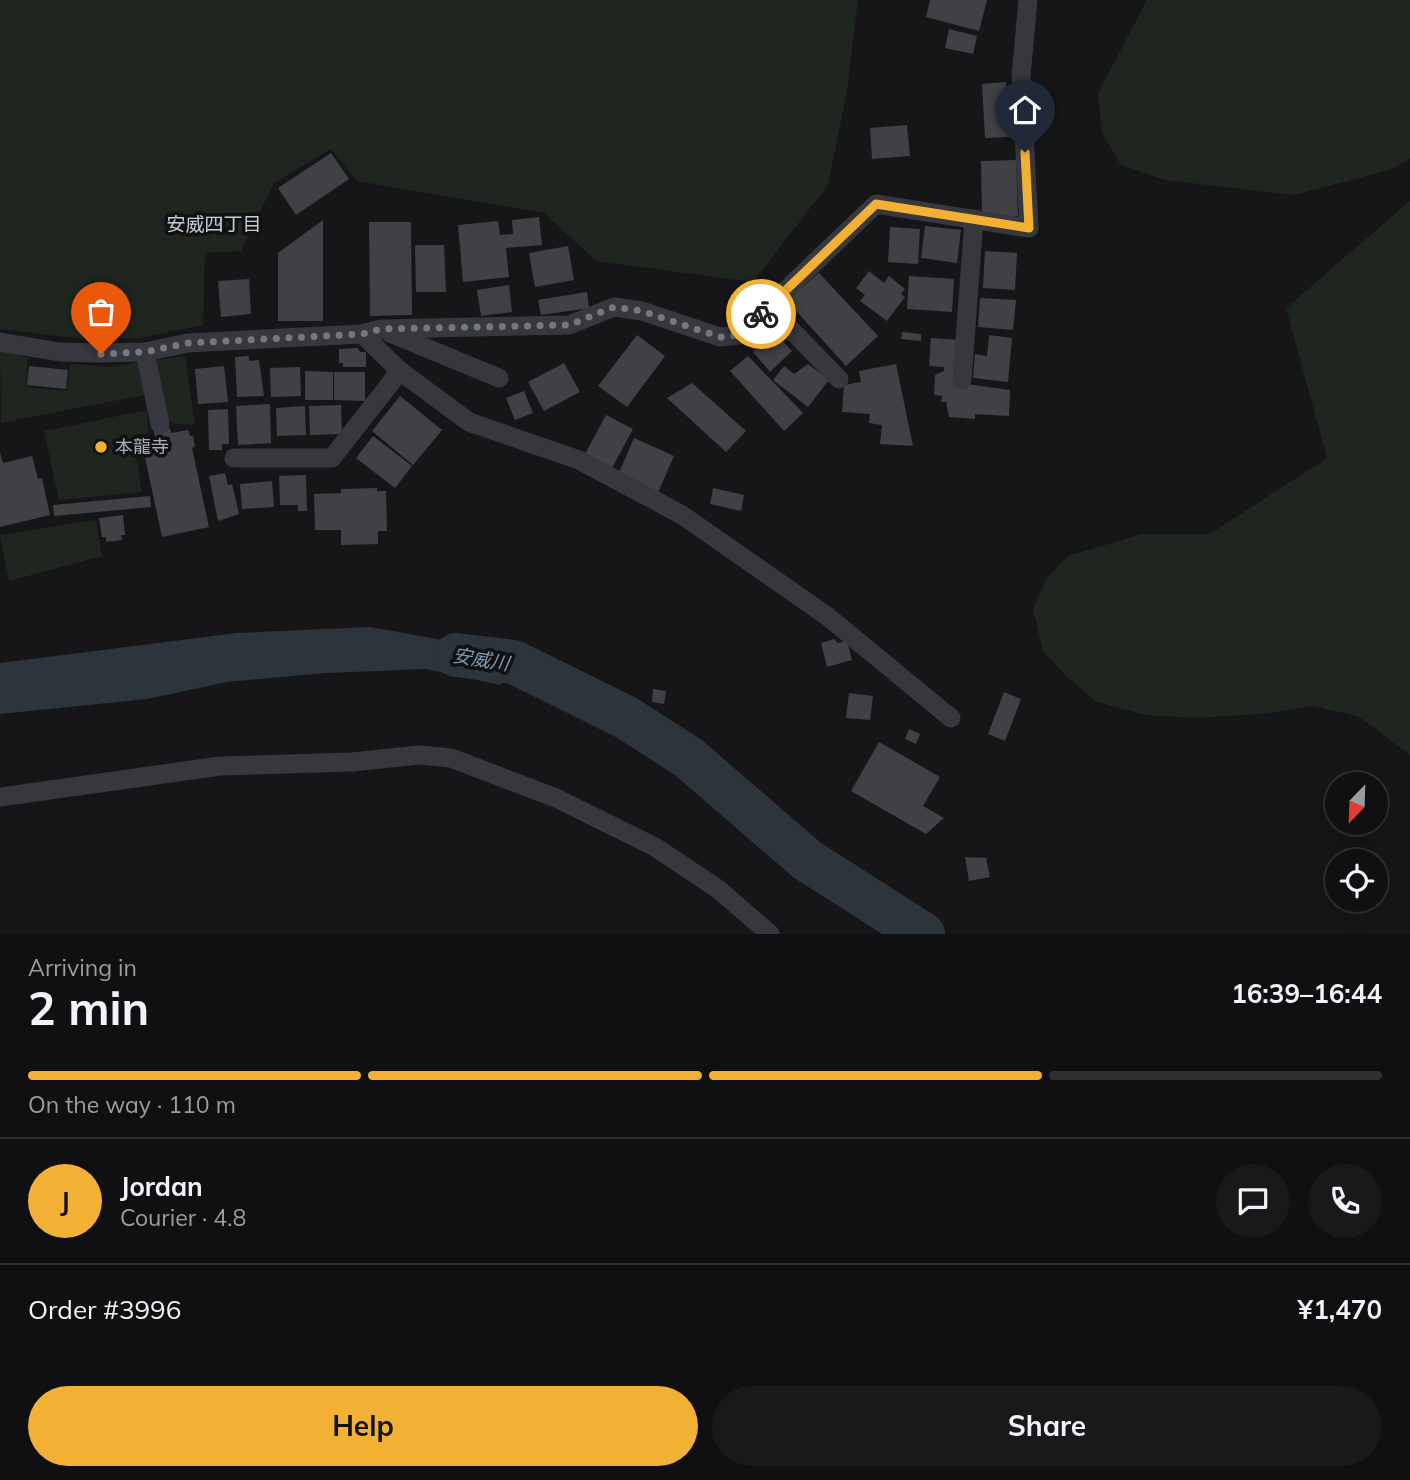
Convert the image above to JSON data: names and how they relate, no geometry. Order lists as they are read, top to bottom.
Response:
{
  "districts": ["安威四丁目"],
  "water": ["安威川"],
  "places": ["本龍寺"],
  "north": "bottom left",
  "page": {
    "heading": ["2 min", "Arriving in", "16:39–16:44"],
    "panel": [
      "Jordan",
      "Courier · 4.8",
      "Order #3996",
      "¥1,470"
    ],
    "bar": "On the way · 110 m",
    "round": "J",
    "buttons": ["Help", "Share"]
  }
}
